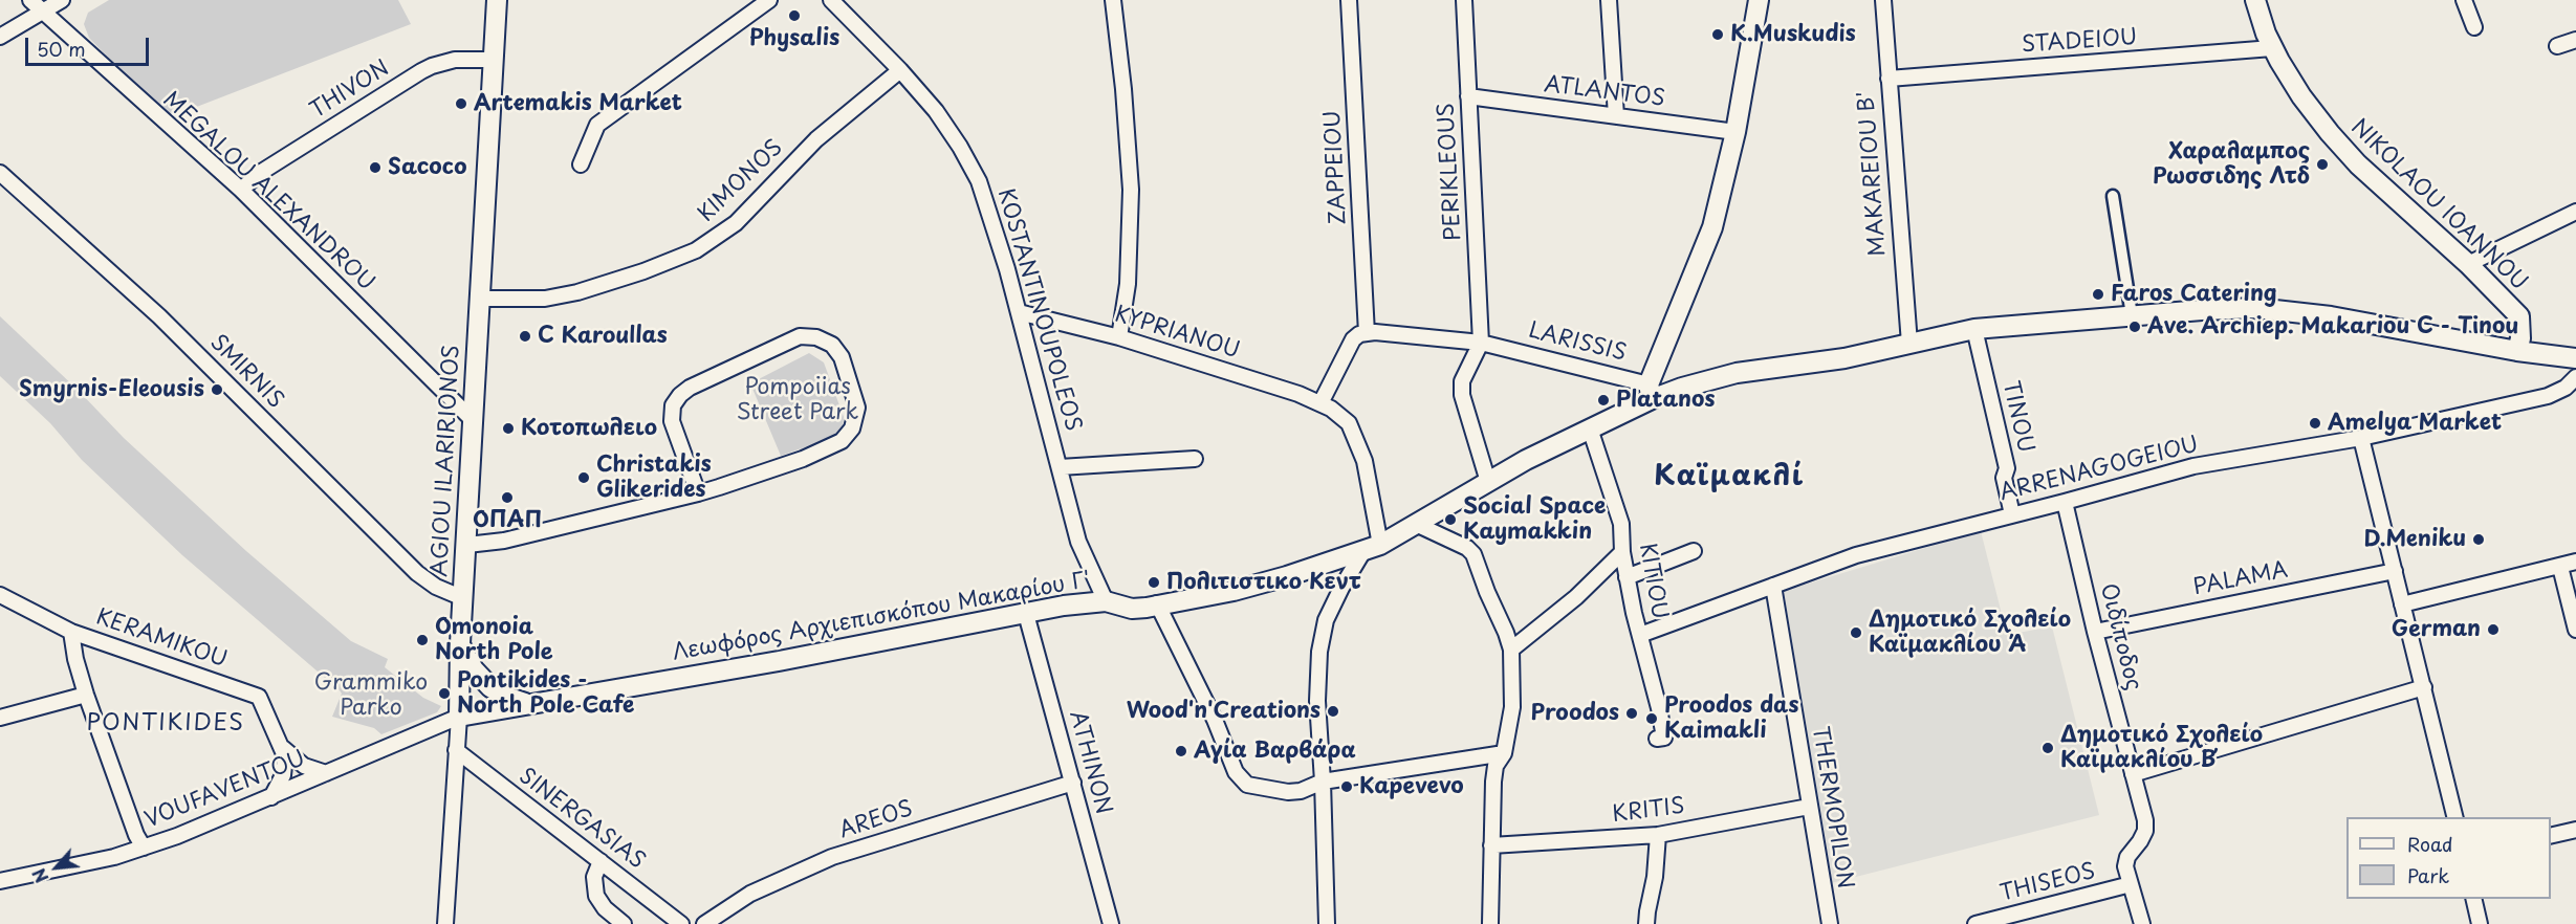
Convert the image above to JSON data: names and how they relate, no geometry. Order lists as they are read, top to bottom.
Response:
{
  "streets": {
    "street": [
      "STADEIOU",
      "THIVON",
      "ATLANTOS",
      "ZAPPEIOU",
      "PERIKLEOUS",
      "MAKAREIOU B'",
      "KIMONOS",
      "MEGALOU ALEXANDROU",
      "NIKOLAOU IOANNOU",
      "KOSTANTINOUPOLEOS",
      "KYPRIANOU",
      "LARISSIS",
      "SMIRNIS",
      "TINOU",
      "AGIOU ILARIRIONOS",
      "ARRENAGOGEIOU",
      "PALAMA",
      "KITIOU",
      "Λεωφόρος Αρχιεπισκόπου Μακαρίου Γ'",
      "Οιδίποδος",
      "KERAMIKOU",
      "ATHINON",
      "VOUFAVENTOU",
      "THERMOPILON",
      "KRITIS",
      "SINERGASIAS",
      "AREOS",
      "THISEOS"
    ]
  },
  "crossings": [
    ["STADEIOU", "MAKAREIOU B'"],
    ["STADEIOU", "NIKOLAOU IOANNOU"],
    ["THIVON", "MEGALOU ALEXANDROU"],
    ["THIVON", "AGIOU ILARIRIONOS"],
    ["ATLANTOS", "PERIKLEOUS"],
    ["ZAPPEIOU", "LARISSIS"],
    ["PERIKLEOUS", "LARISSIS"],
    ["MAKAREIOU B'", "Λεωφόρος Αρχιεπισκόπου Μακαρίου Γ'"],
    ["KIMONOS", "KOSTANTINOUPOLEOS"],
    ["KIMONOS", "AGIOU ILARIRIONOS"],
    ["MEGALOU ALEXANDROU", "AGIOU ILARIRIONOS"],
    ["NIKOLAOU IOANNOU", "Λεωφόρος Αρχιεπισκόπου Μακαρίου Γ'"],
    ["KOSTANTINOUPOLEOS", "KYPRIANOU"],
    ["KOSTANTINOUPOLEOS", "Λεωφόρος Αρχιεπισκόπου Μακαρίου Γ'"],
    ["KYPRIANOU", "Λεωφόρος Αρχιεπισκόπου Μακαρίου Γ'"],
    ["LARISSIS", "Λεωφόρος Αρχιεπισκόπου Μακαρίου Γ'"],
    ["SMIRNIS", "AGIOU ILARIRIONOS"],
    ["TINOU", "ARRENAGOGEIOU"],
    ["TINOU", "Λεωφόρος Αρχιεπισκόπου Μακαρίου Γ'"],
    ["AGIOU ILARIRIONOS", "Λεωφόρος Αρχιεπισκόπου Μακαρίου Γ'"],
    ["AGIOU ILARIRIONOS", "VOUFAVENTOU"],
    ["AGIOU ILARIRIONOS", "SINERGASIAS"],
    ["ARRENAGOGEIOU", "KITIOU"],
    ["ARRENAGOGEIOU", "Οιδίποδος"],
    ["ARRENAGOGEIOU", "THERMOPILON"],
    ["PALAMA", "Οιδίποδος"],
    ["KITIOU", "Λεωφόρος Αρχιεπισκόπου Μακαρίου Γ'"],
    ["Λεωφόρος Αρχιεπισκόπου Μακαρίου Γ'", "ATHINON"],
    ["Λεωφόρος Αρχιεπισκόπου Μακαρίου Γ'", "VOUFAVENTOU"],
    ["Οιδίποδος", "THISEOS"],
    ["KERAMIKOU", "VOUFAVENTOU"],
    ["ATHINON", "AREOS"],
    ["THERMOPILON", "KRITIS"]
  ],
  "districts": ["Καϊμακλί", "PONTIKIDES"],
  "parks": ["Pompoiias Street Park", "Grammiko Parko"],
  "places": [
    "Physalis",
    "K.Muskudis",
    "Artemakis Market",
    "Χαραλαμπος Ρωσσιδης Λτδ",
    "Sacoco",
    "Faros Catering",
    "Ave. Archiep. Makariou C - Tinou",
    "C Karoullas",
    "Smyrnis-Eleousis",
    "Platanos",
    "Amelya Market",
    "Κοτοπωλειο",
    "Christakis Glikerides",
    "ΟΠΑΠ",
    "Social Space Kaymakkin",
    "D.Meniku",
    "Πολιτιστικο Κεντ",
    "German",
    "Δημοτικό Σχολείο Καϊμακλίου Α΄",
    "Omonoia North Pole",
    "Pontikides - North Pole Cafe",
    "Wood'n'Creations",
    "Proodos",
    "Proodos das Kaimakli",
    "Δημοτικό Σχολείο Καϊμακλίου Β΄",
    "Αγία Βαρβάρα",
    "Kapevevo"
  ],
  "legend": ["Road", "Park"],
  "scale_bar": "50 m",
  "north": "bottom left"
}
